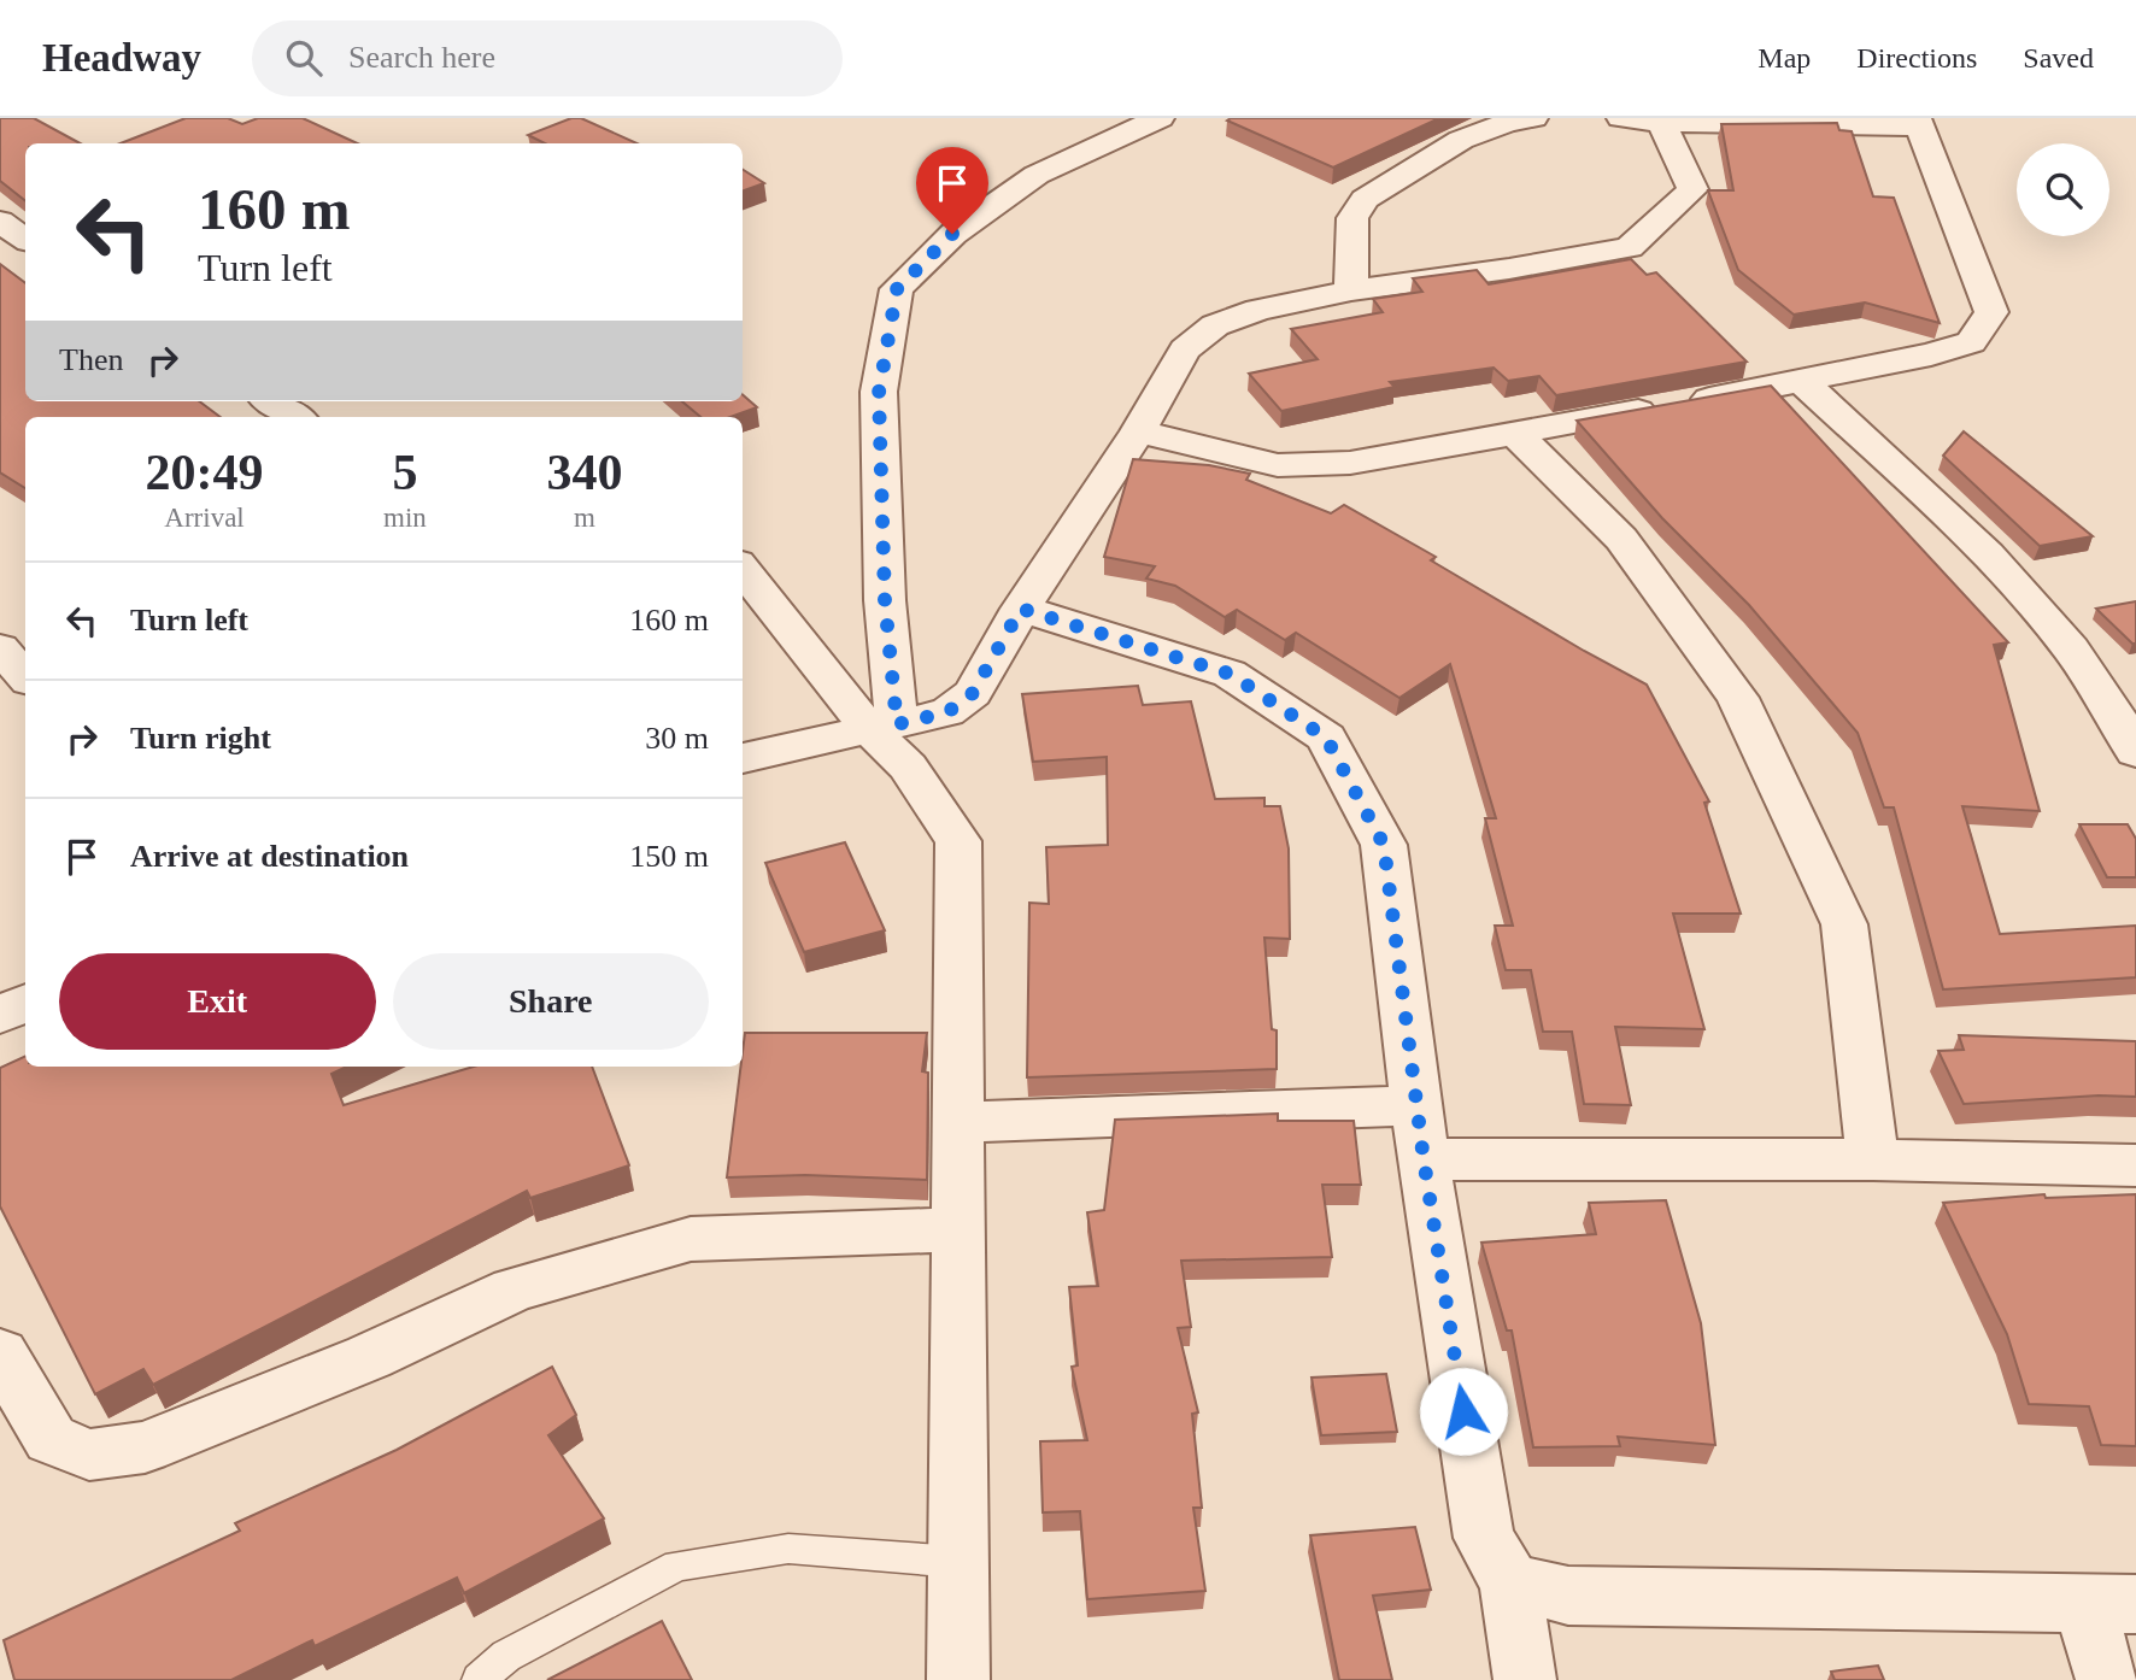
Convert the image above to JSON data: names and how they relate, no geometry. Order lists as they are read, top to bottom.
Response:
{
  "page": {
    "header": "Headway",
    "search": "Search here",
    "nav": ["Map", "Directions", "Saved"],
    "turn": ["160 m", "Turn left"],
    "then": "Then",
    "eta": [
      "20:49",
      "Arrival",
      "5",
      "min",
      "340",
      "m"
    ],
    "list": [
      {
        "name": "Turn left",
        "value": "160 m"
      },
      {
        "name": "Turn right",
        "value": "30 m"
      },
      {
        "name": "Arrive at destination",
        "value": "150 m"
      }
    ],
    "buttons": ["Exit", "Share"]
  }
}
